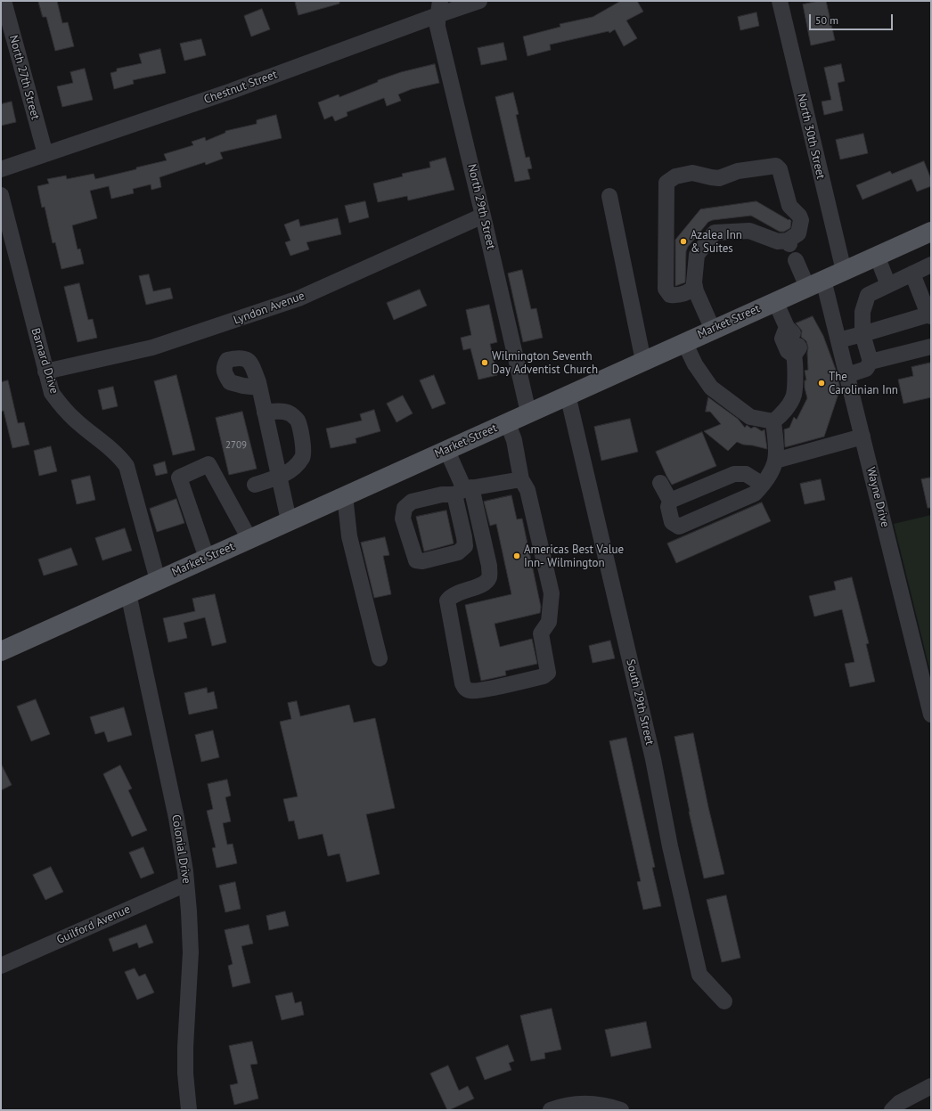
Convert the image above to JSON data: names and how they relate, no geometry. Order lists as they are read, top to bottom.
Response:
{
  "streets": {
    "main road": ["Market Street"],
    "street": [
      "North 27th Street",
      "Chestnut Street",
      "North 30th Street",
      "North 29th Street",
      "Lyndon Avenue",
      "Barnard Drive",
      "Wayne Drive",
      "South 29th Street",
      "Colonial Drive",
      "Guilford Avenue"
    ]
  },
  "crossings": [
    ["North 27th Street", "Chestnut Street"],
    ["Chestnut Street", "North 29th Street"],
    ["North 30th Street", "Market Street"],
    ["North 29th Street", "Lyndon Avenue"],
    ["North 29th Street", "Market Street"],
    ["Lyndon Avenue", "Barnard Drive"],
    ["Market Street", "Barnard Drive"],
    ["Market Street", "Wayne Drive"],
    ["Market Street", "South 29th Street"],
    ["Market Street", "Colonial Drive"],
    ["Colonial Drive", "Guilford Avenue"]
  ],
  "places": [
    "Azalea Inn & Suites",
    "Wilmington Seventh Day Adventist Church",
    "The Carolinian Inn",
    "Americas Best Value Inn- Wilmington"
  ],
  "house_numbers": ["2709"],
  "scale_bar": "50 m"
}
